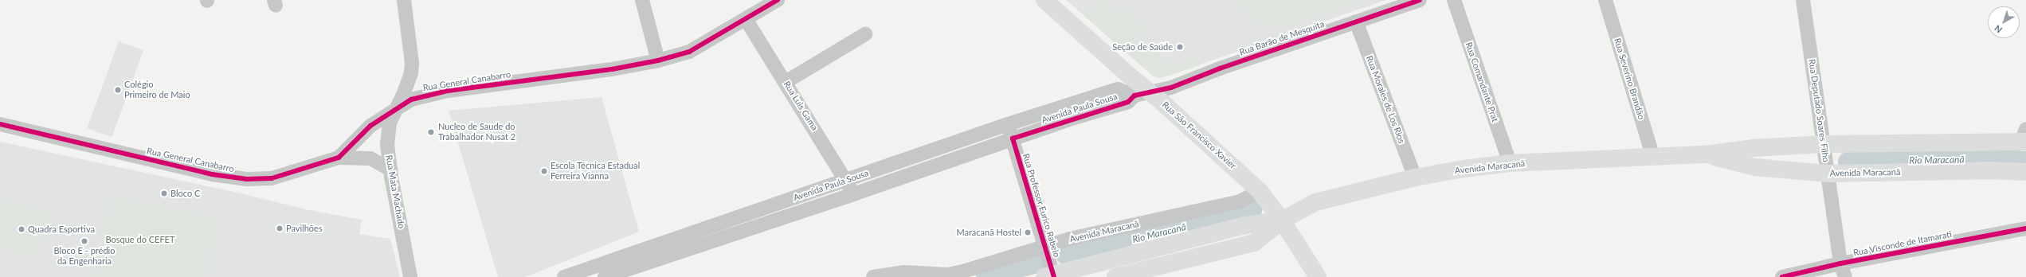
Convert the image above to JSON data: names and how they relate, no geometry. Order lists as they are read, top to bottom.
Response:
{
  "streets": {
    "main road": ["Rua São Francisco Xavier", "Avenida Maracanã"],
    "street": [
      "Rua Barão de Mesquita",
      "Rua Severino Brandão",
      "Rua General Canabarro",
      "Rua Comandante Prat",
      "Rua Morales de Los Rios",
      "Rua Luis Gama",
      "Avenida Paula Sousa",
      "Rua Deputado Soares Filho",
      "Rua Mata Machado",
      "Rua Professor Eurico Rabelo",
      "Rua Visconde de Itamarati"
    ]
  },
  "crossings": [
    ["Rua Barão de Mesquita", "Rua Morales de Los Rios"],
    ["Rua Barão de Mesquita", "Avenida Paula Sousa"],
    ["Rua Barão de Mesquita", "Rua São Francisco Xavier"],
    ["Rua Severino Brandão", "Avenida Maracanã"],
    ["Rua General Canabarro", "Rua Luis Gama"],
    ["Rua General Canabarro", "Rua Mata Machado"],
    ["Rua Comandante Prat", "Avenida Maracanã"],
    ["Rua Morales de Los Rios", "Avenida Maracanã"],
    ["Rua Luis Gama", "Avenida Paula Sousa"],
    ["Avenida Paula Sousa", "Rua São Francisco Xavier"],
    ["Avenida Paula Sousa", "Rua Professor Eurico Rabelo"],
    ["Rua Deputado Soares Filho", "Avenida Maracanã"],
    ["Rua Deputado Soares Filho", "Rua Visconde de Itamarati"],
    ["Rua São Francisco Xavier", "Avenida Maracanã"],
    ["Avenida Maracanã", "Rua Professor Eurico Rabelo"]
  ],
  "water": ["Rio Maracanã"],
  "parks": ["Bosque do CEFET"],
  "places": [
    "Seção de Saúde",
    "Colégio Primeiro de Maio",
    "Nucleo de Saude do Trabalhador Nusat 2",
    "Escola Técnica Estadual Ferreira Vianna",
    "Bloco C",
    "Pavilhões",
    "Quadra Esportiva",
    "Maracanã Hostel",
    "Bloco E - prédio da Engenharia"
  ],
  "north": "bottom left"
}
